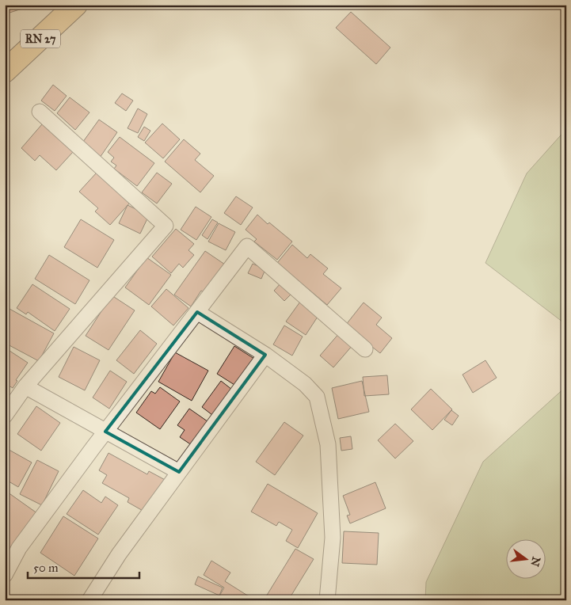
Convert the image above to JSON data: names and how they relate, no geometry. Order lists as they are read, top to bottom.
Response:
{
  "streets": {
    "main road": ["RN 27"]
  },
  "scale_bar": "50 m",
  "north": "right"
}
